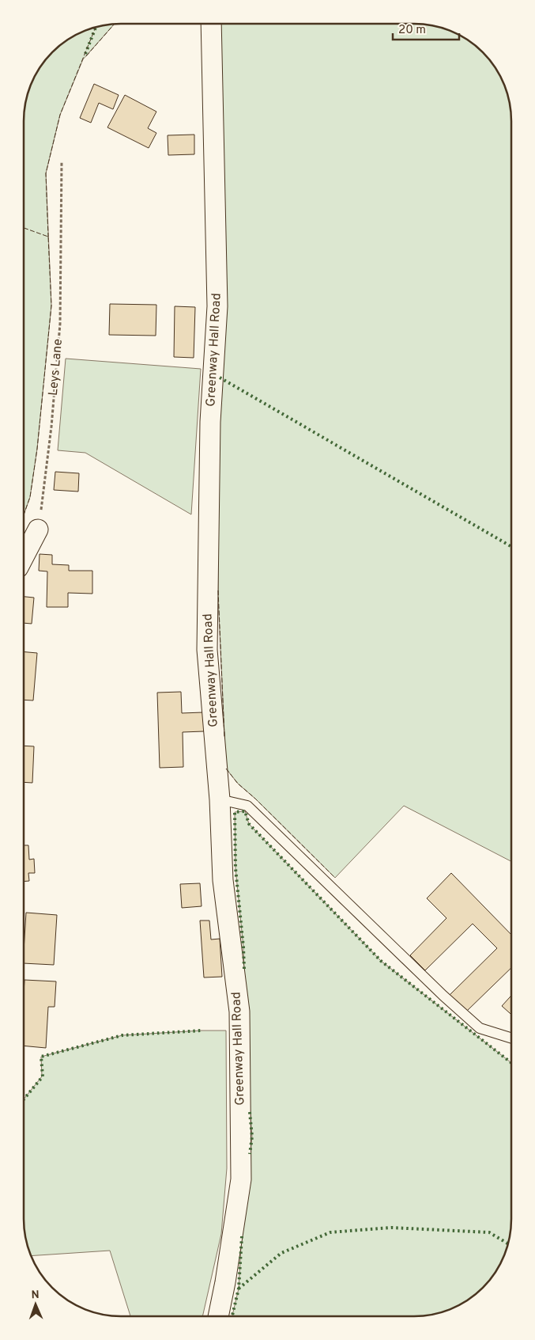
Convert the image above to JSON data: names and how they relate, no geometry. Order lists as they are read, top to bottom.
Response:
{
  "streets": {
    "street": ["Greenway Hall Road"],
    "path": ["Leys Lane"]
  },
  "scale_bar": "20 m",
  "north": "top"
}
